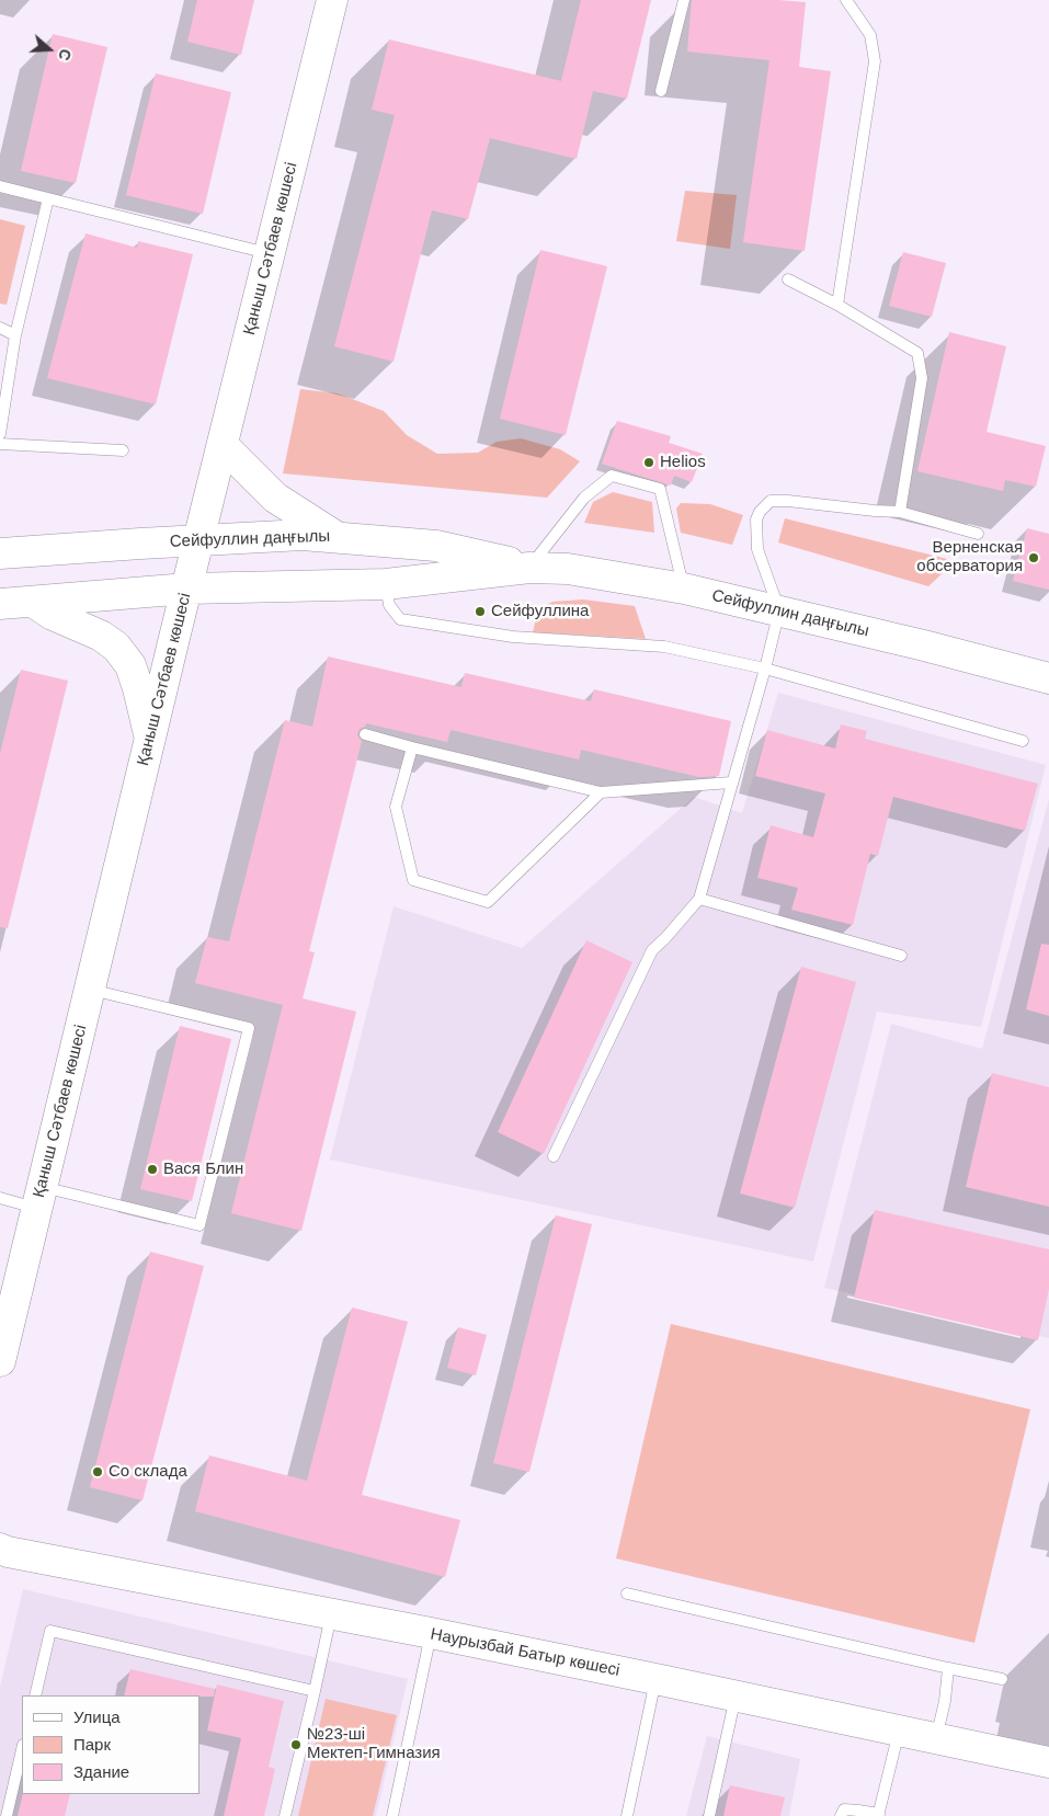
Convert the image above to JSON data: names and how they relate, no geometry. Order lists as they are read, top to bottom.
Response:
{
  "streets": {
    "main road": ["Қаныш Сәтбаев көшесі", "Сейфуллин даңғылы", "Наурызбай Батыр көшесі"]
  },
  "crossings": [
    ["Қаныш Сәтбаев көшесі", "Сейфуллин даңғылы"]
  ],
  "places": [
    "Helios",
    "Верненская обсерватория",
    "Сейфуллина",
    "Вася Блин",
    "Со склада",
    "№23-ші Мектеп-Гимназия"
  ],
  "legend": ["Улица", "Парк", "Здание"],
  "north": "right"
}
